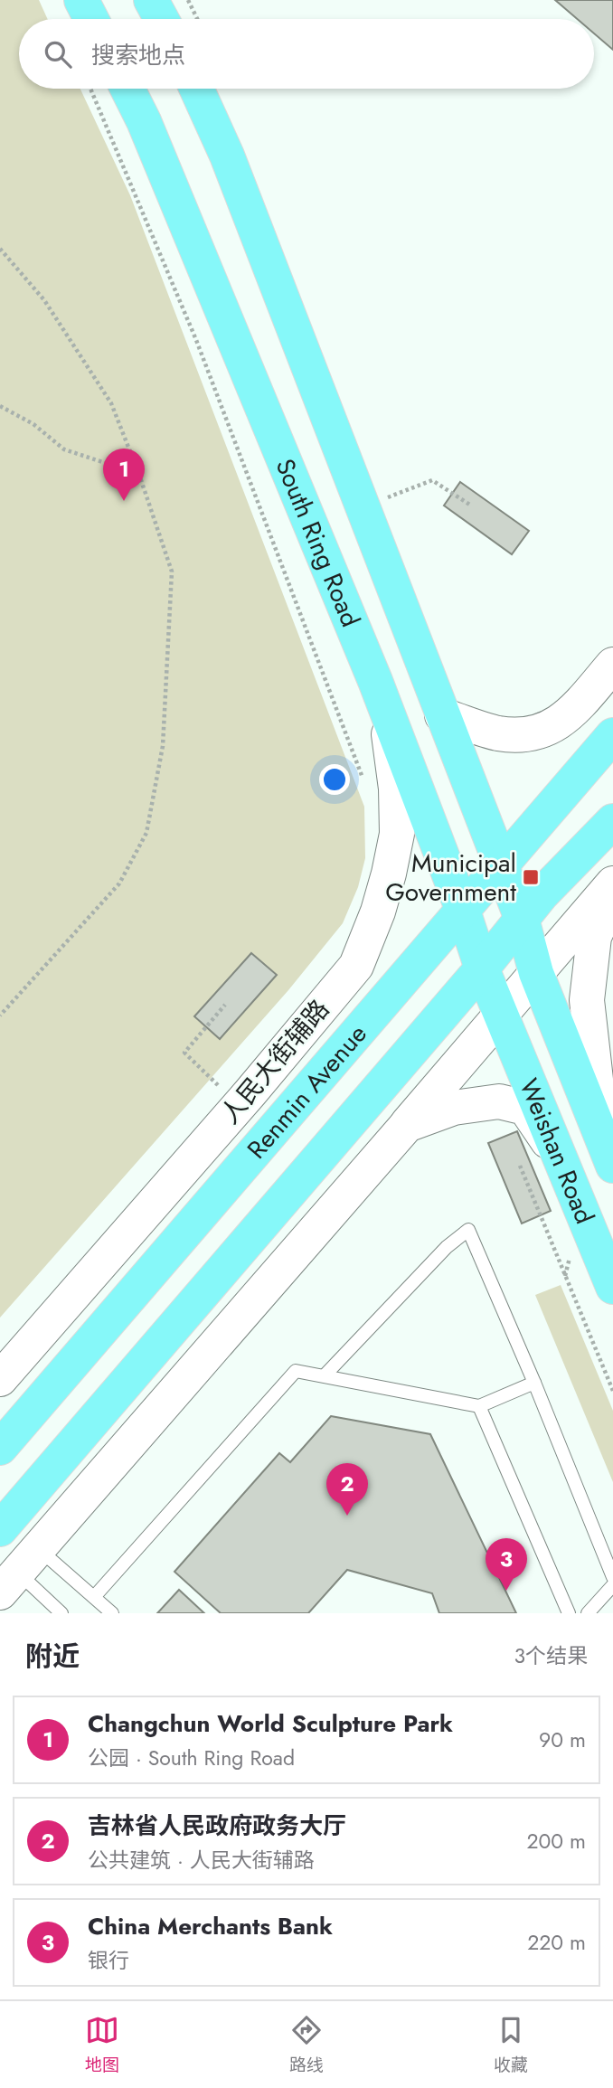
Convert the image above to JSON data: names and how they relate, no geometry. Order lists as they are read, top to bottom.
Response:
{
  "streets": {
    "main road": [
      "South Ring Road",
      "人民大街辅路",
      "Renmin Avenue",
      "Weishan Road"
    ]
  },
  "crossings": [
    ["South Ring Road", "人民大街辅路"],
    ["South Ring Road", "Renmin Avenue"],
    ["South Ring Road", "Weishan Road"]
  ],
  "places": {
    "transit": ["Municipal Government"]
  },
  "page": {
    "search": "搜索地点",
    "pins": ["1", "2", "3"],
    "heading": ["附近", "3个结果"],
    "list": [
      {
        "mark": "1",
        "name": "Changchun World Sculpture Park",
        "note": "公园 · South Ring Road",
        "value": "90 m"
      },
      {
        "mark": "2",
        "name": "吉林省人民政府政务大厅",
        "note": "公共建筑 · 人民大街辅路",
        "value": "200 m"
      },
      {
        "mark": "3",
        "name": "China Merchants Bank",
        "note": "银行",
        "value": "220 m"
      }
    ],
    "nav": ["地图", "路线", "收藏"]
  }
}
